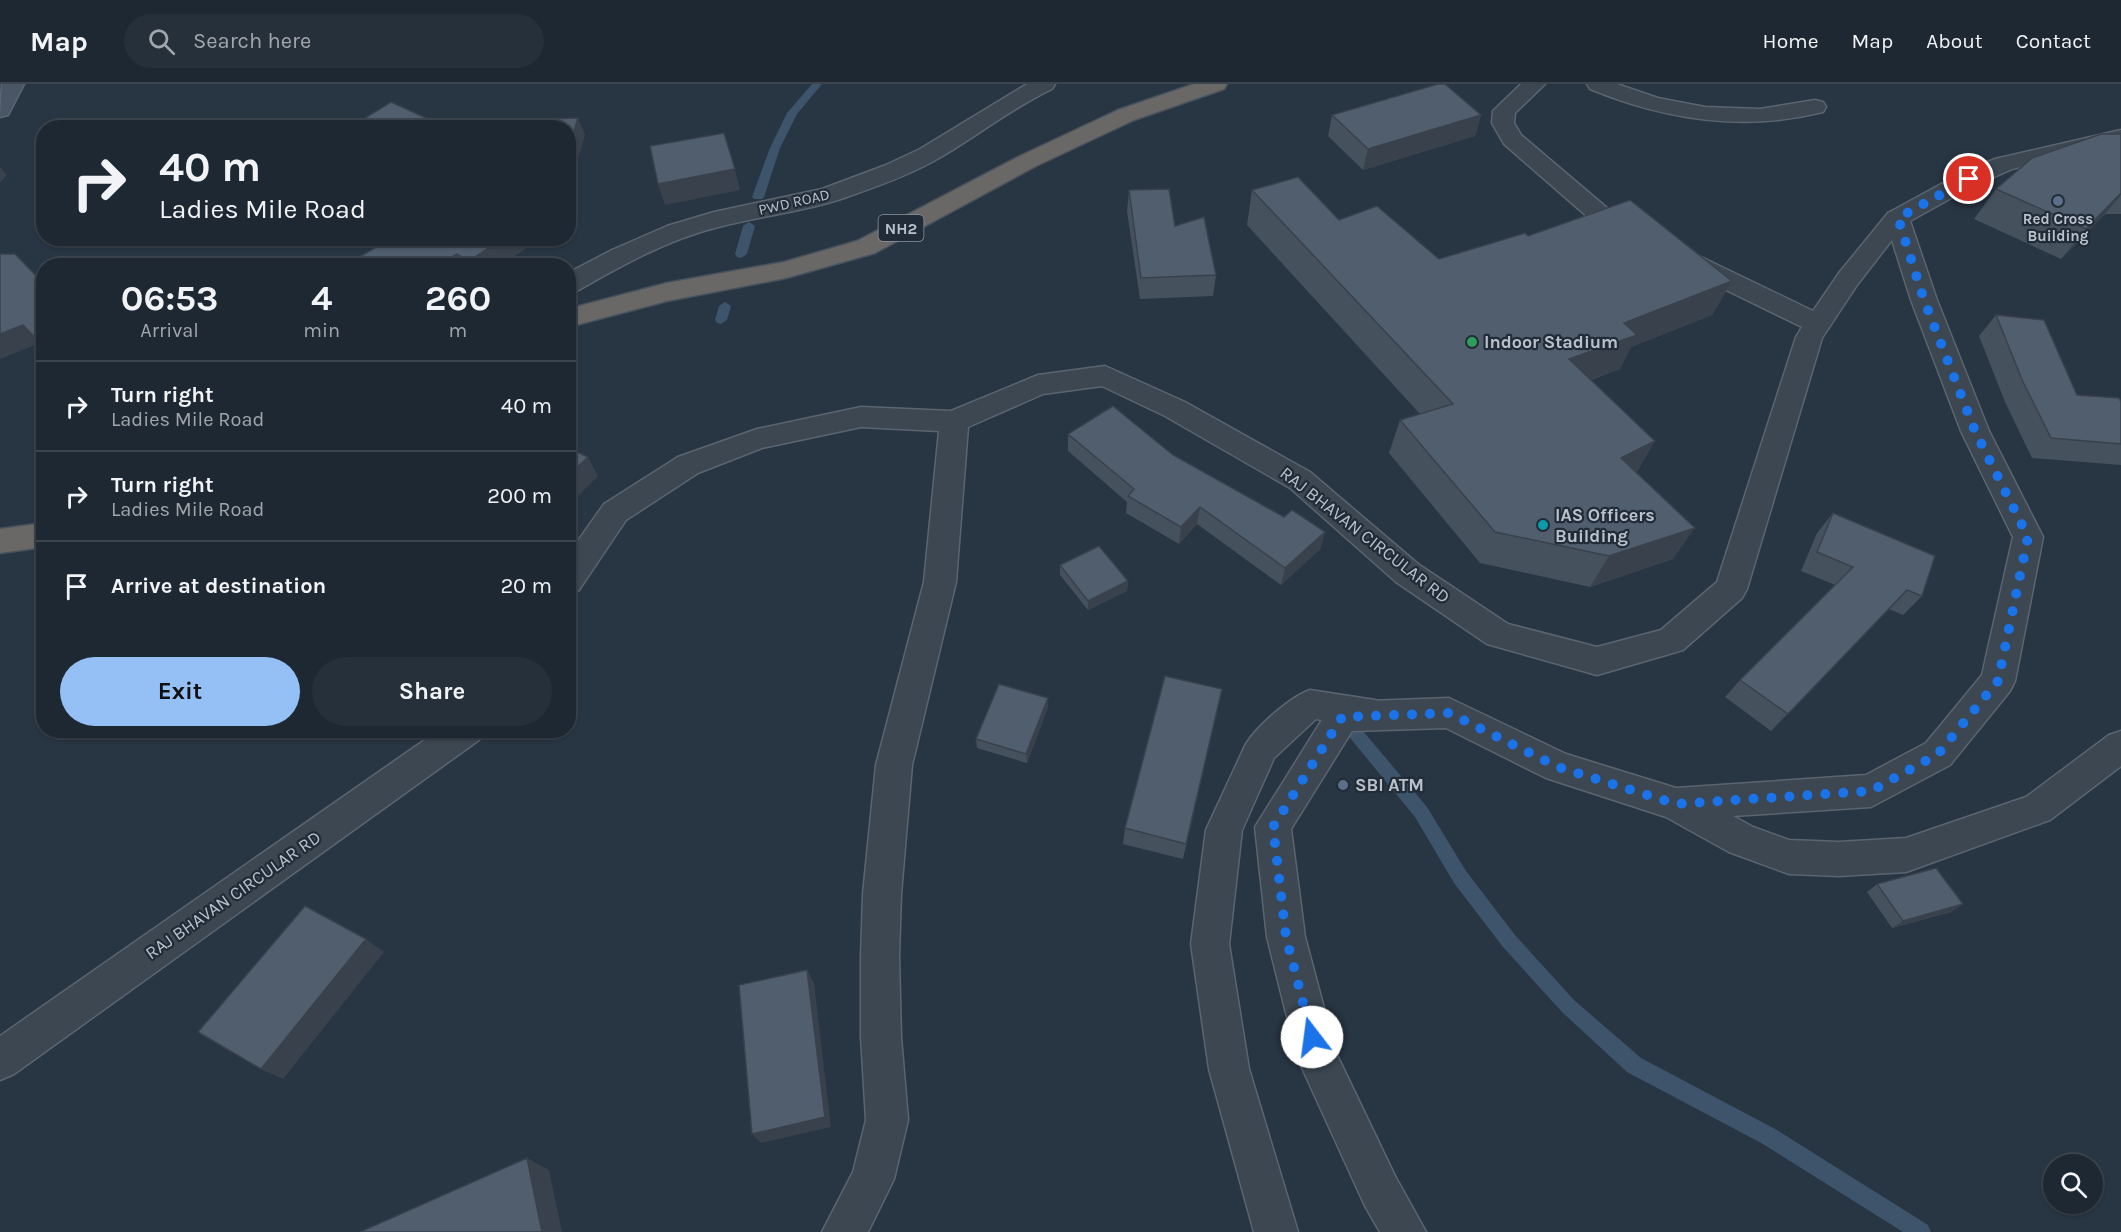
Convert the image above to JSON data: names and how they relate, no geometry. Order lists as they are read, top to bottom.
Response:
{
  "streets": {
    "highway": ["NH2"],
    "street": ["PWD ROAD", "RAJ BHAVAN CIRCULAR RD"]
  },
  "places": [
    "Red Cross Building",
    "Indoor Stadium",
    "IAS Officers Building",
    "SBI ATM"
  ],
  "page": {
    "header": "Map",
    "search": "Search here",
    "nav": [
      "Home",
      "Map",
      "About",
      "Contact"
    ],
    "turn": ["40 m", "Ladies Mile Road"],
    "eta": [
      "06:53",
      "Arrival",
      "4",
      "min",
      "260",
      "m"
    ],
    "list": [
      {
        "name": "Turn right",
        "note": "Ladies Mile Road",
        "value": "40 m"
      },
      {
        "name": "Turn right",
        "note": "Ladies Mile Road",
        "value": "200 m"
      },
      {
        "name": "Arrive at destination",
        "value": "20 m"
      }
    ],
    "buttons": ["Exit", "Share"]
  }
}
